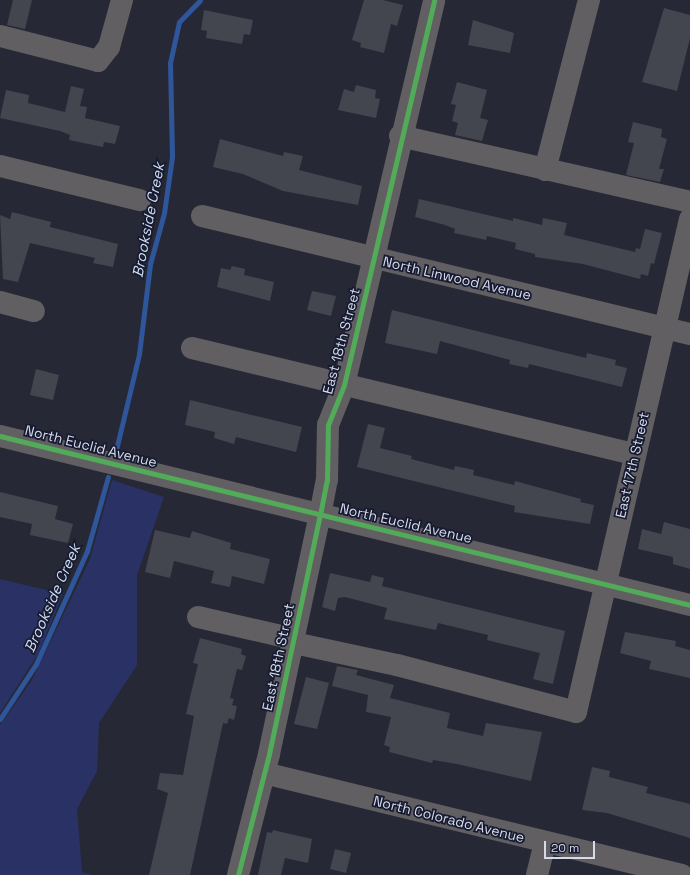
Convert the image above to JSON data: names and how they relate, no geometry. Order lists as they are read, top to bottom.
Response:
{
  "streets": {
    "street": [
      "North Linwood Avenue",
      "East 18th Street",
      "North Euclid Avenue",
      "East 17th Street",
      "North Colorado Avenue"
    ]
  },
  "crossings": [
    ["North Linwood Avenue", "East 18th Street"],
    ["North Linwood Avenue", "East 17th Street"],
    ["East 18th Street", "North Euclid Avenue"],
    ["East 18th Street", "East 17th Street"],
    ["East 18th Street", "North Colorado Avenue"],
    ["North Euclid Avenue", "East 17th Street"]
  ],
  "water": ["Brookside Creek"],
  "scale_bar": "20 m"
}
